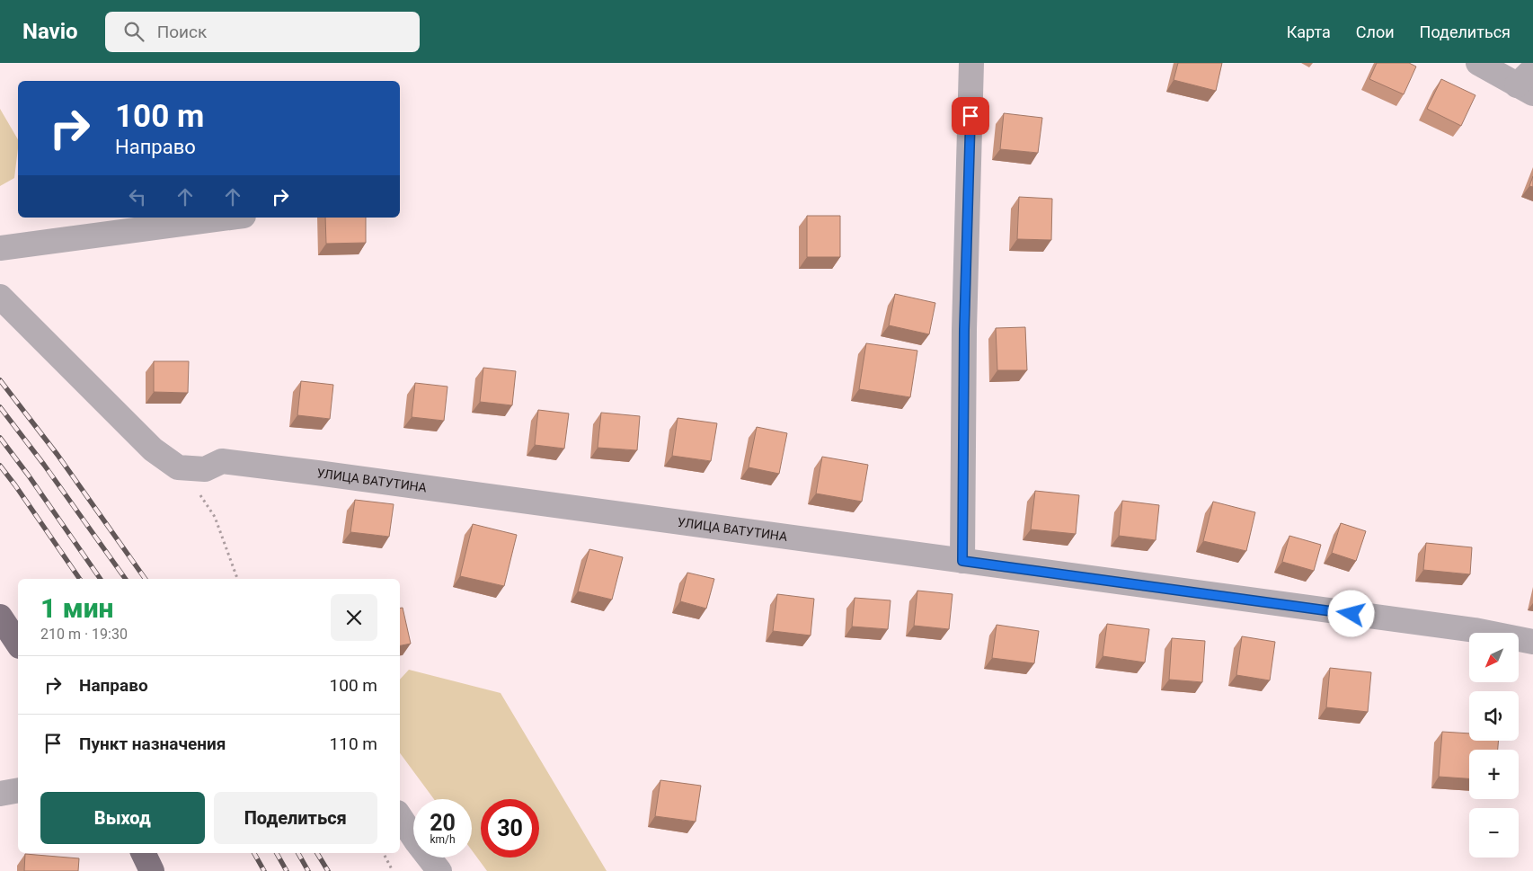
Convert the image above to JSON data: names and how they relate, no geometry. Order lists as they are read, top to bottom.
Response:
{
  "streets": {
    "street": ["УЛИЦА ВАТУТИНА"]
  },
  "north": "bottom left",
  "page": {
    "header": "Navio",
    "search": "Поиск",
    "nav": ["Карта", "Слои", "Поделиться"],
    "turn": ["100 m", "Направо"],
    "heading": ["1 мин", "210 m · 19:30"],
    "map_buttons": ["+", "−"],
    "list": [
      {
        "name": "Направо",
        "value": "100 m"
      },
      {
        "name": "Пункт назначения",
        "value": "110 m"
      }
    ],
    "buttons": ["Выход", "Поделиться"],
    "speed": "20 km/h",
    "limit": "30"
  }
}
